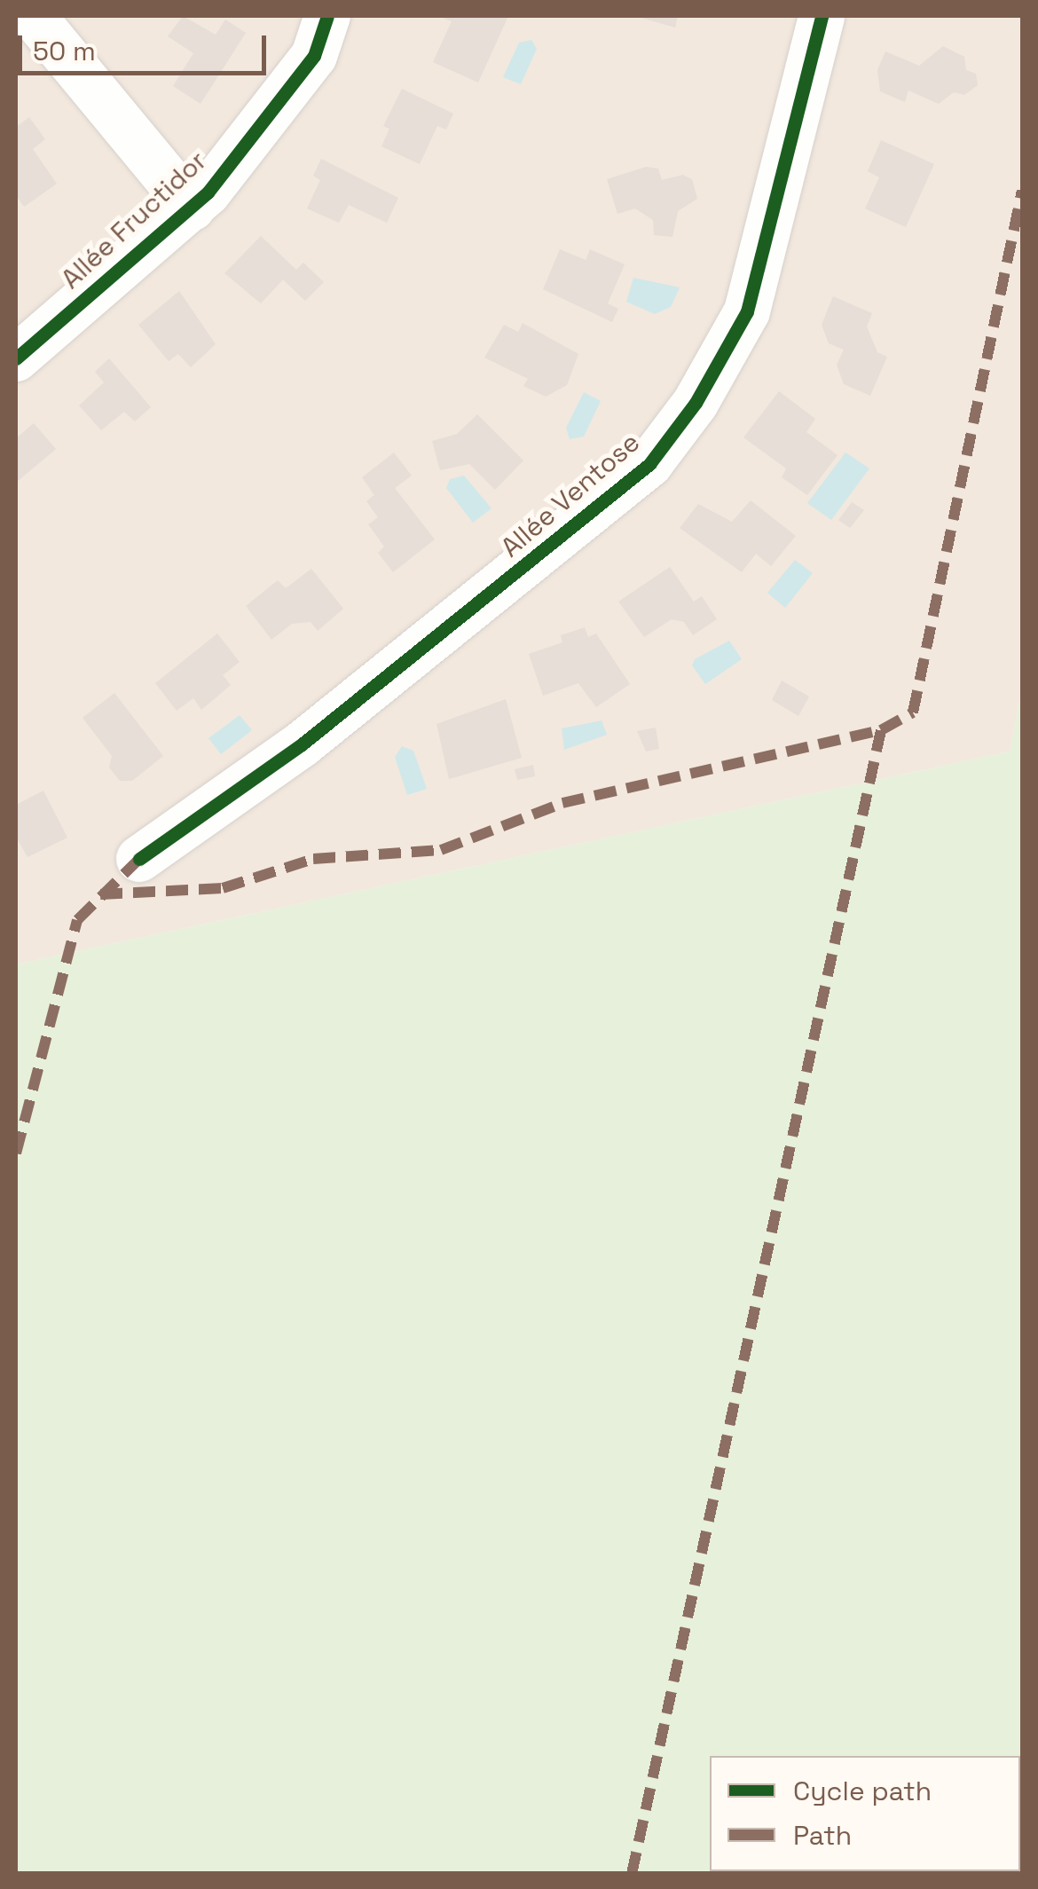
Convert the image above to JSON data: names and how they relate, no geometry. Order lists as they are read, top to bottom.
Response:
{
  "streets": {
    "street": ["Allée Fructidor", "Allée Ventose"]
  },
  "legend": ["Cycle path", "Path"],
  "scale_bar": "50 m"
}
